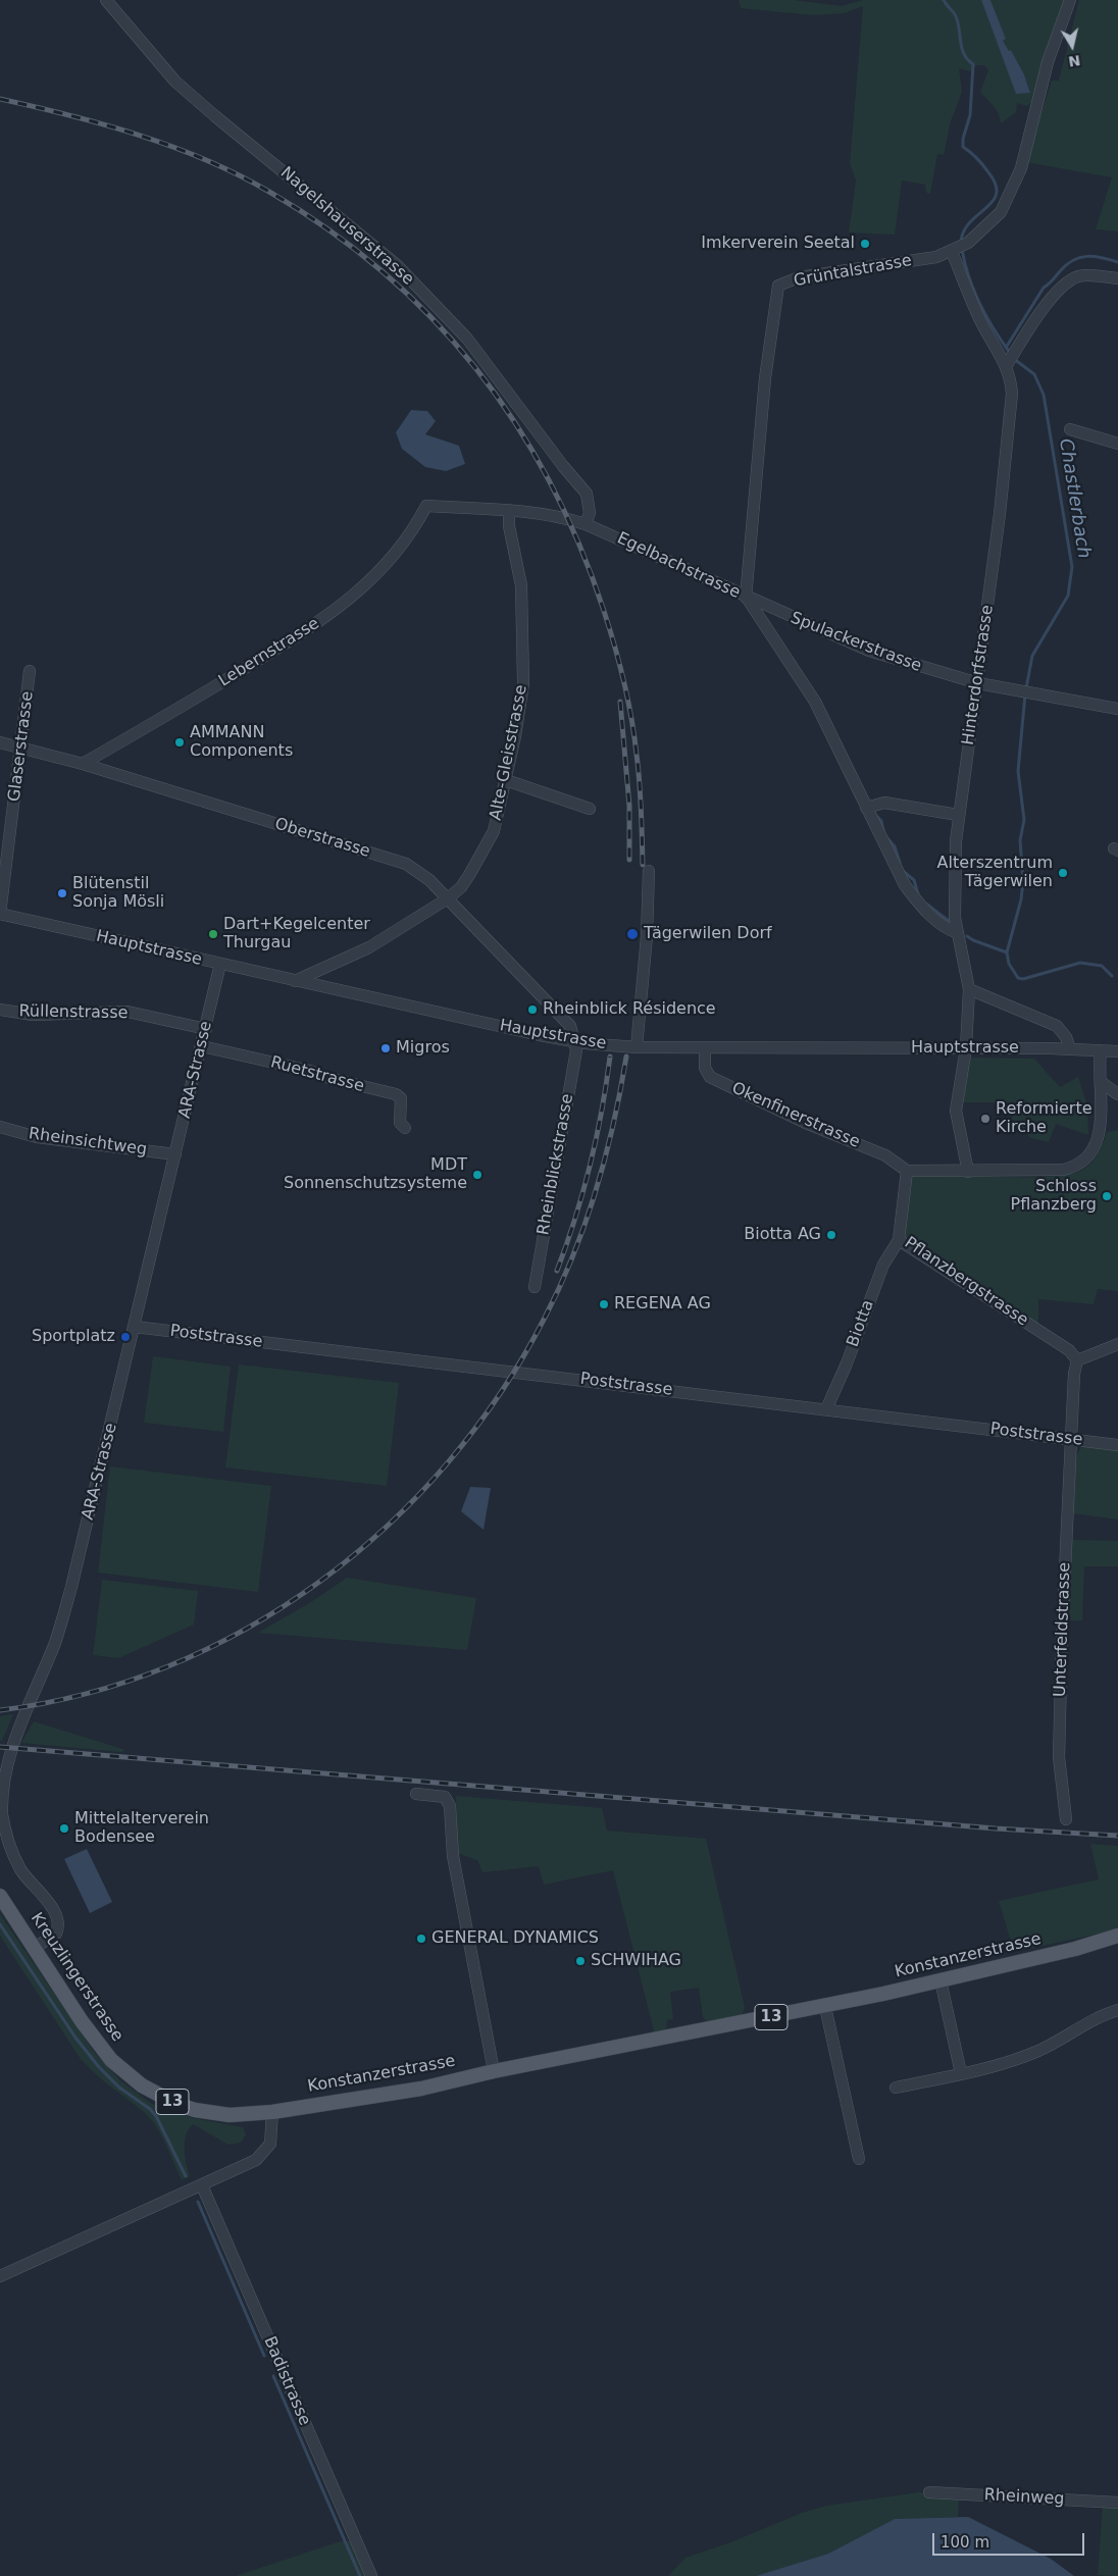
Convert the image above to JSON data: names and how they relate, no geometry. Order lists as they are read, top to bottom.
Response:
{
  "streets": {
    "main road": ["Konstanzerstrasse", "Kreuzlingerstrasse", "13"],
    "street": [
      "Nagelshauserstrasse",
      "Grüntalstrasse",
      "Egelbachstrasse",
      "Spulackerstrasse",
      "Lebernstrasse",
      "Hinterdorfstrasse",
      "Glaserstrasse",
      "Alte-Gleisstrasse",
      "Oberstrasse",
      "Hauptstrasse",
      "Rüllenstrasse",
      "ARA-Strasse",
      "Ruetstrasse",
      "Okenfinerstrasse",
      "Rheinsichtweg",
      "Rheinblickstrasse",
      "Pflanzbergstrasse",
      "Biotta",
      "Poststrasse",
      "Unterfeldstrasse",
      "Badistrasse",
      "Rheinweg"
    ]
  },
  "crossings": [
    ["Nagelshauserstrasse", "Egelbachstrasse"],
    ["Grüntalstrasse", "Egelbachstrasse"],
    ["Grüntalstrasse", "Spulackerstrasse"],
    ["Grüntalstrasse", "Hinterdorfstrasse"],
    ["Egelbachstrasse", "Spulackerstrasse"],
    ["Egelbachstrasse", "Lebernstrasse"],
    ["Egelbachstrasse", "Hinterdorfstrasse"],
    ["Egelbachstrasse", "Alte-Gleisstrasse"],
    ["Spulackerstrasse", "Hinterdorfstrasse"],
    ["Lebernstrasse", "Oberstrasse"],
    ["Hinterdorfstrasse", "Hauptstrasse"],
    ["Glaserstrasse", "Oberstrasse"],
    ["Glaserstrasse", "Hauptstrasse"],
    ["Alte-Gleisstrasse", "Oberstrasse"],
    ["Alte-Gleisstrasse", "Hauptstrasse"],
    ["Oberstrasse", "Hauptstrasse"],
    ["Oberstrasse", "Rheinblickstrasse"],
    ["Hauptstrasse", "ARA-Strasse"],
    ["Hauptstrasse", "Okenfinerstrasse"],
    ["Hauptstrasse", "Rheinblickstrasse"],
    ["Rüllenstrasse", "ARA-Strasse"],
    ["ARA-Strasse", "Ruetstrasse"],
    ["ARA-Strasse", "Rheinsichtweg"],
    ["ARA-Strasse", "Poststrasse"],
    ["ARA-Strasse", "Kreuzlingerstrasse"],
    ["Okenfinerstrasse", "Pflanzbergstrasse"],
    ["Pflanzbergstrasse", "Biotta"],
    ["Pflanzbergstrasse", "Unterfeldstrasse"],
    ["Biotta", "Poststrasse"],
    ["Poststrasse", "Unterfeldstrasse"],
    ["Konstanzerstrasse", "Kreuzlingerstrasse"]
  ],
  "water": ["Chastlerbach"],
  "places": [
    "Imkerverein Seetal",
    "AMMANN Components",
    "Alterszentrum Tägerwilen",
    "Blütenstil Sonja Mösli",
    "Dart+Kegelcenter Thurgau",
    "Tägerwilen Dorf",
    "Rheinblick Résidence",
    "Migros",
    "Reformierte Kirche",
    "MDT Sonnenschutzsysteme",
    "Schloss Pflanzberg",
    "Biotta AG",
    "REGENA AG",
    "Sportplatz",
    "Mittelalterverein Bodensee",
    "GENERAL DYNAMICS",
    "SCHWIHAG"
  ],
  "scale_bar": "100 m",
  "north": "bottom"
}
